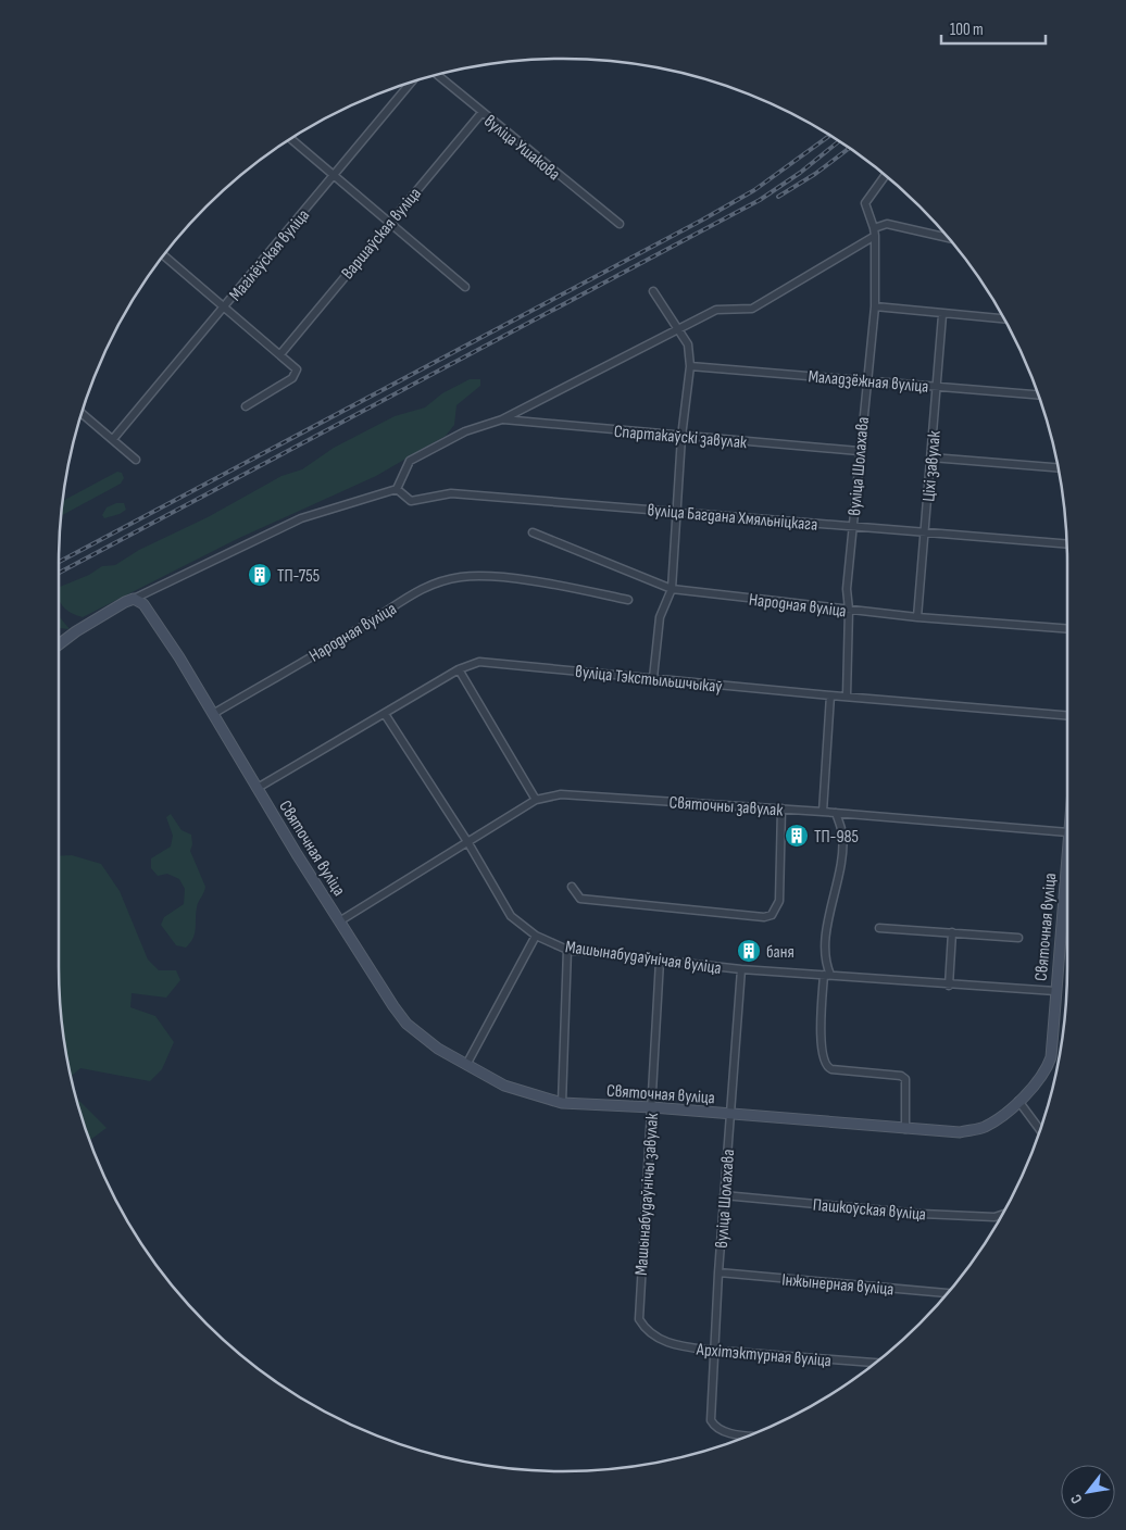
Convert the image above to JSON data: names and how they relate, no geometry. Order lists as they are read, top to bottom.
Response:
{
  "streets": {
    "street": [
      "вуліца Ушакова",
      "Варшаўская вуліца",
      "Магілёўская вуліца",
      "Маладзёжная вуліца",
      "Спартакаўскі завулак",
      "вуліца Шолахава",
      "Ціхі завулак",
      "вуліца Багдана Хмяльніцкага",
      "Народная вуліца",
      "вуліца Тэкстыльшчыкаў",
      "Святочны завулак",
      "Святочная вуліца",
      "Машынабудаўнічая вуліца",
      "Машынабудаўнічы завулак",
      "Пашкоўская вуліца",
      "Інжынерная вуліца",
      "Архітэктурная вуліца"
    ]
  },
  "crossings": [
    ["вуліца Ушакова", "Варшаўская вуліца"],
    ["Маладзёжная вуліца", "вуліца Шолахава"],
    ["Маладзёжная вуліца", "Ціхі завулак"],
    ["Спартакаўскі завулак", "вуліца Шолахава"],
    ["вуліца Шолахава", "вуліца Багдана Хмяльніцкага"],
    ["вуліца Шолахава", "Народная вуліца"],
    ["вуліца Шолахава", "вуліца Тэкстыльшчыкаў"],
    ["вуліца Шолахава", "Святочная вуліца"],
    ["вуліца Шолахава", "Машынабудаўнічая вуліца"],
    ["вуліца Шолахава", "Пашкоўская вуліца"],
    ["вуліца Шолахава", "Інжынерная вуліца"],
    ["вуліца Шолахава", "Архітэктурная вуліца"],
    ["Ціхі завулак", "вуліца Багдана Хмяльніцкага"],
    ["Ціхі завулак", "Народная вуліца"],
    ["Народная вуліца", "Святочная вуліца"],
    ["вуліца Тэкстыльшчыкаў", "Святочная вуліца"],
    ["вуліца Тэкстыльшчыкаў", "Машынабудаўнічая вуліца"],
    ["Святочны завулак", "Святочная вуліца"],
    ["Святочны завулак", "Машынабудаўнічая вуліца"],
    ["Святочная вуліца", "Машынабудаўнічая вуліца"],
    ["Святочная вуліца", "Машынабудаўнічы завулак"],
    ["Машынабудаўнічая вуліца", "Машынабудаўнічы завулак"],
    ["Машынабудаўнічы завулак", "Архітэктурная вуліца"]
  ],
  "places": {
    "building": ["ТП-755", "ТП-985", "баня"]
  },
  "scale_bar": "100 m",
  "north": "bottom left"
}
